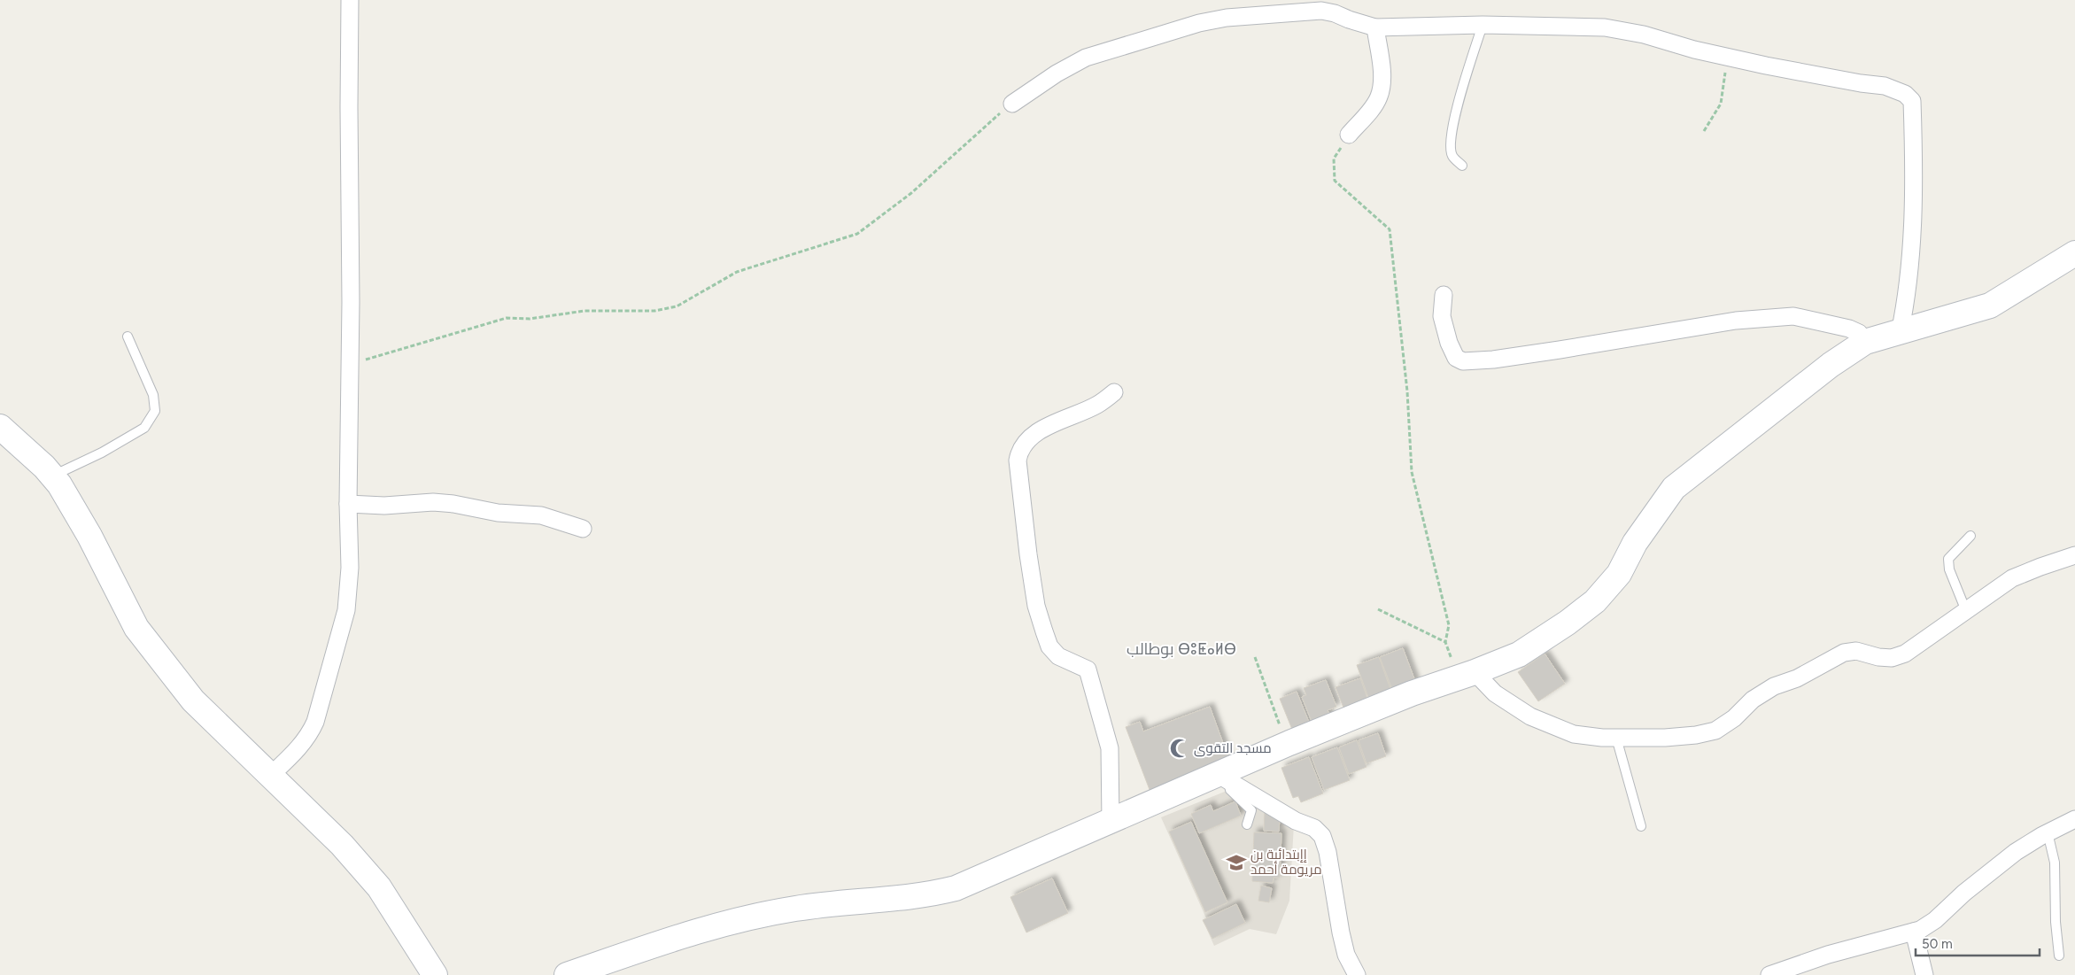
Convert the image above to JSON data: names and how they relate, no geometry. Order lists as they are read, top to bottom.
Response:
{
  "districts": ["بوطالب ⴱⵓⵟⴰⵍⴱ"],
  "places": {
    "mosque": ["مسجد التقوى"],
    "school or university": ["إإبتدائية بن مريومة أحمد"]
  },
  "scale_bar": "50 m"
}
